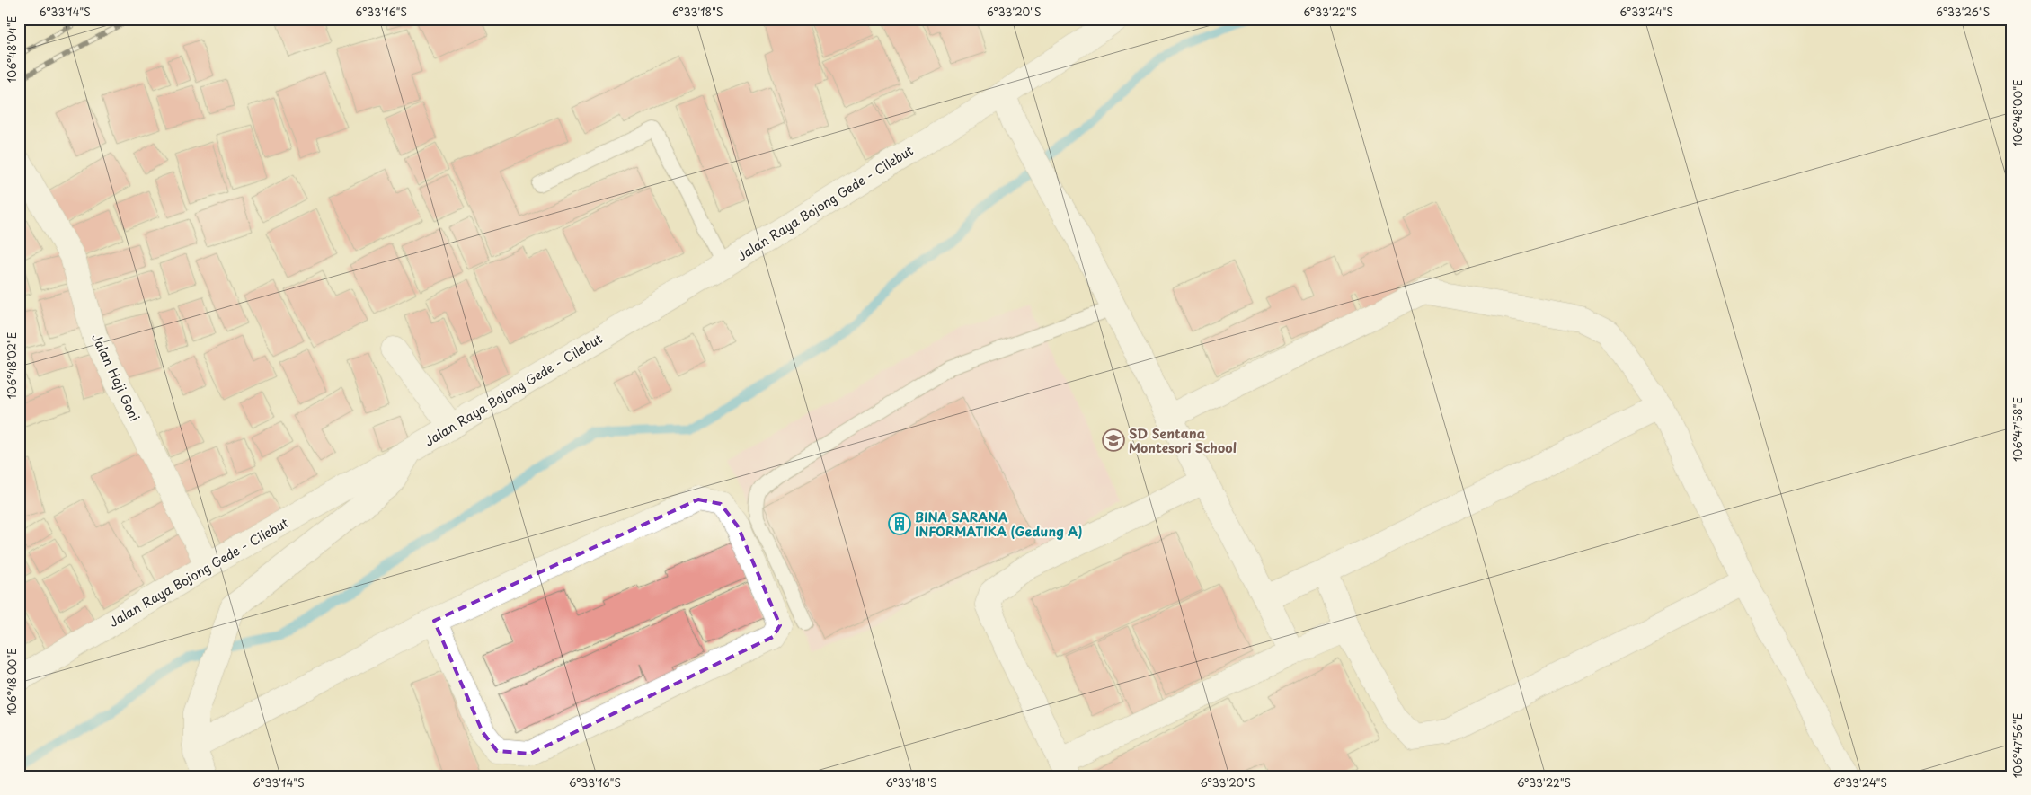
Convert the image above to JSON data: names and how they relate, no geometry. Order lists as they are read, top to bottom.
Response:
{
  "streets": {
    "street": ["Jalan Raya Bojong Gede - Cilebut", "Jalan Haji Goni"]
  },
  "crossings": [
    ["Jalan Raya Bojong Gede - Cilebut", "Jalan Haji Goni"]
  ],
  "places": {
    "school or university": ["SD Sentana Montesori School"],
    "building": ["BINA SARANA INFORMATIKA (Gedung A)"]
  },
  "coordinates": [
    "6°33'14\"S",
    "6°33'16\"S",
    "6°33'18\"S",
    "6°33'20\"S",
    "6°33'22\"S",
    "6°33'24\"S",
    "6°33'26\"S",
    "106°48'04\"E",
    "106°48'00\"E",
    "106°48'02\"E",
    "106°47'58\"E",
    "106°47'56\"E"
  ]
}
